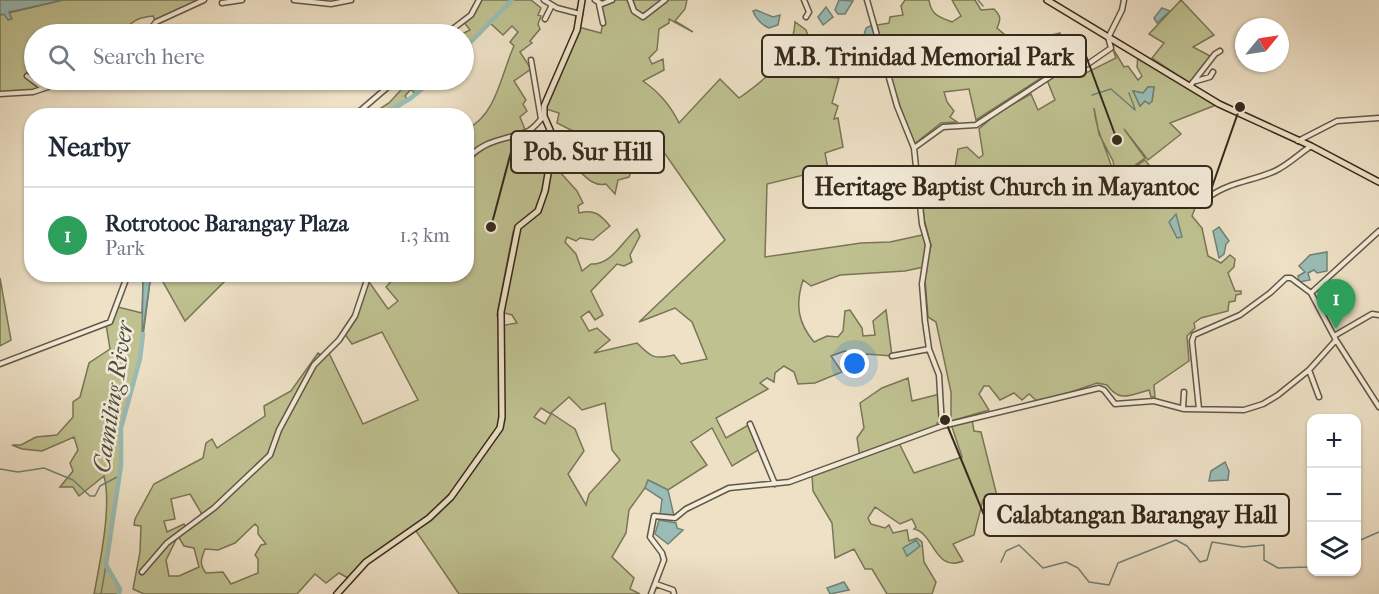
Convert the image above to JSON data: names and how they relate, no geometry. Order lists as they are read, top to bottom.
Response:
{
  "water": ["Camiling River"],
  "places": [
    "Heritage Baptist Church in Mayantoc",
    "M.B. Trinidad Memorial Park",
    "Pob. Sur Hill",
    "Calabtangan Barangay Hall"
  ],
  "north": "top right",
  "page": {
    "search": "Search here",
    "heading": "Nearby",
    "list": [
      {
        "mark": "1",
        "name": "Rotrotooc Barangay Plaza",
        "note": "Park",
        "value": "1.3 km"
      }
    ],
    "pins": "1",
    "map_buttons": ["+", "−"]
  }
}
